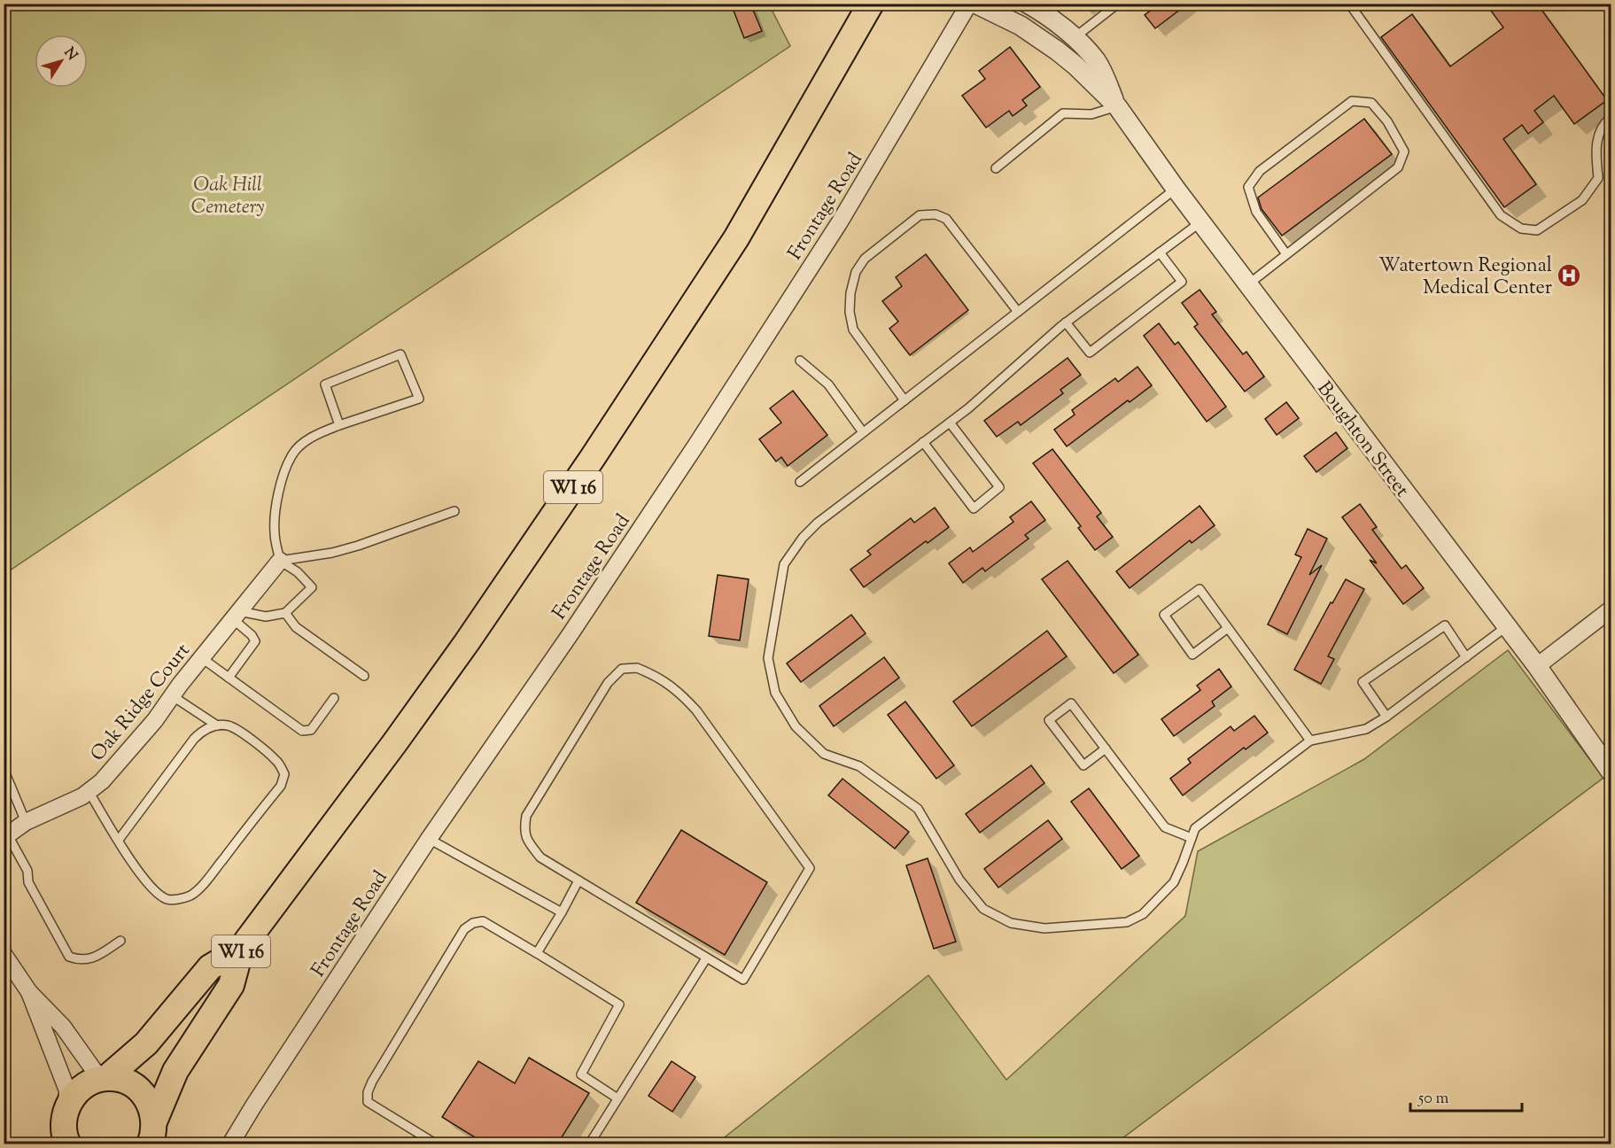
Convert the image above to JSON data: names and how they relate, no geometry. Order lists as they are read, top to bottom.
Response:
{
  "streets": {
    "highway": ["WI 16"],
    "street": ["Frontage Road", "Boughton Street", "Oak Ridge Court"]
  },
  "parks": ["Oak Hill Cemetery"],
  "places": {
    "hospital": ["Watertown Regional Medical Center"]
  },
  "scale_bar": "50 m",
  "north": "top right"
}
